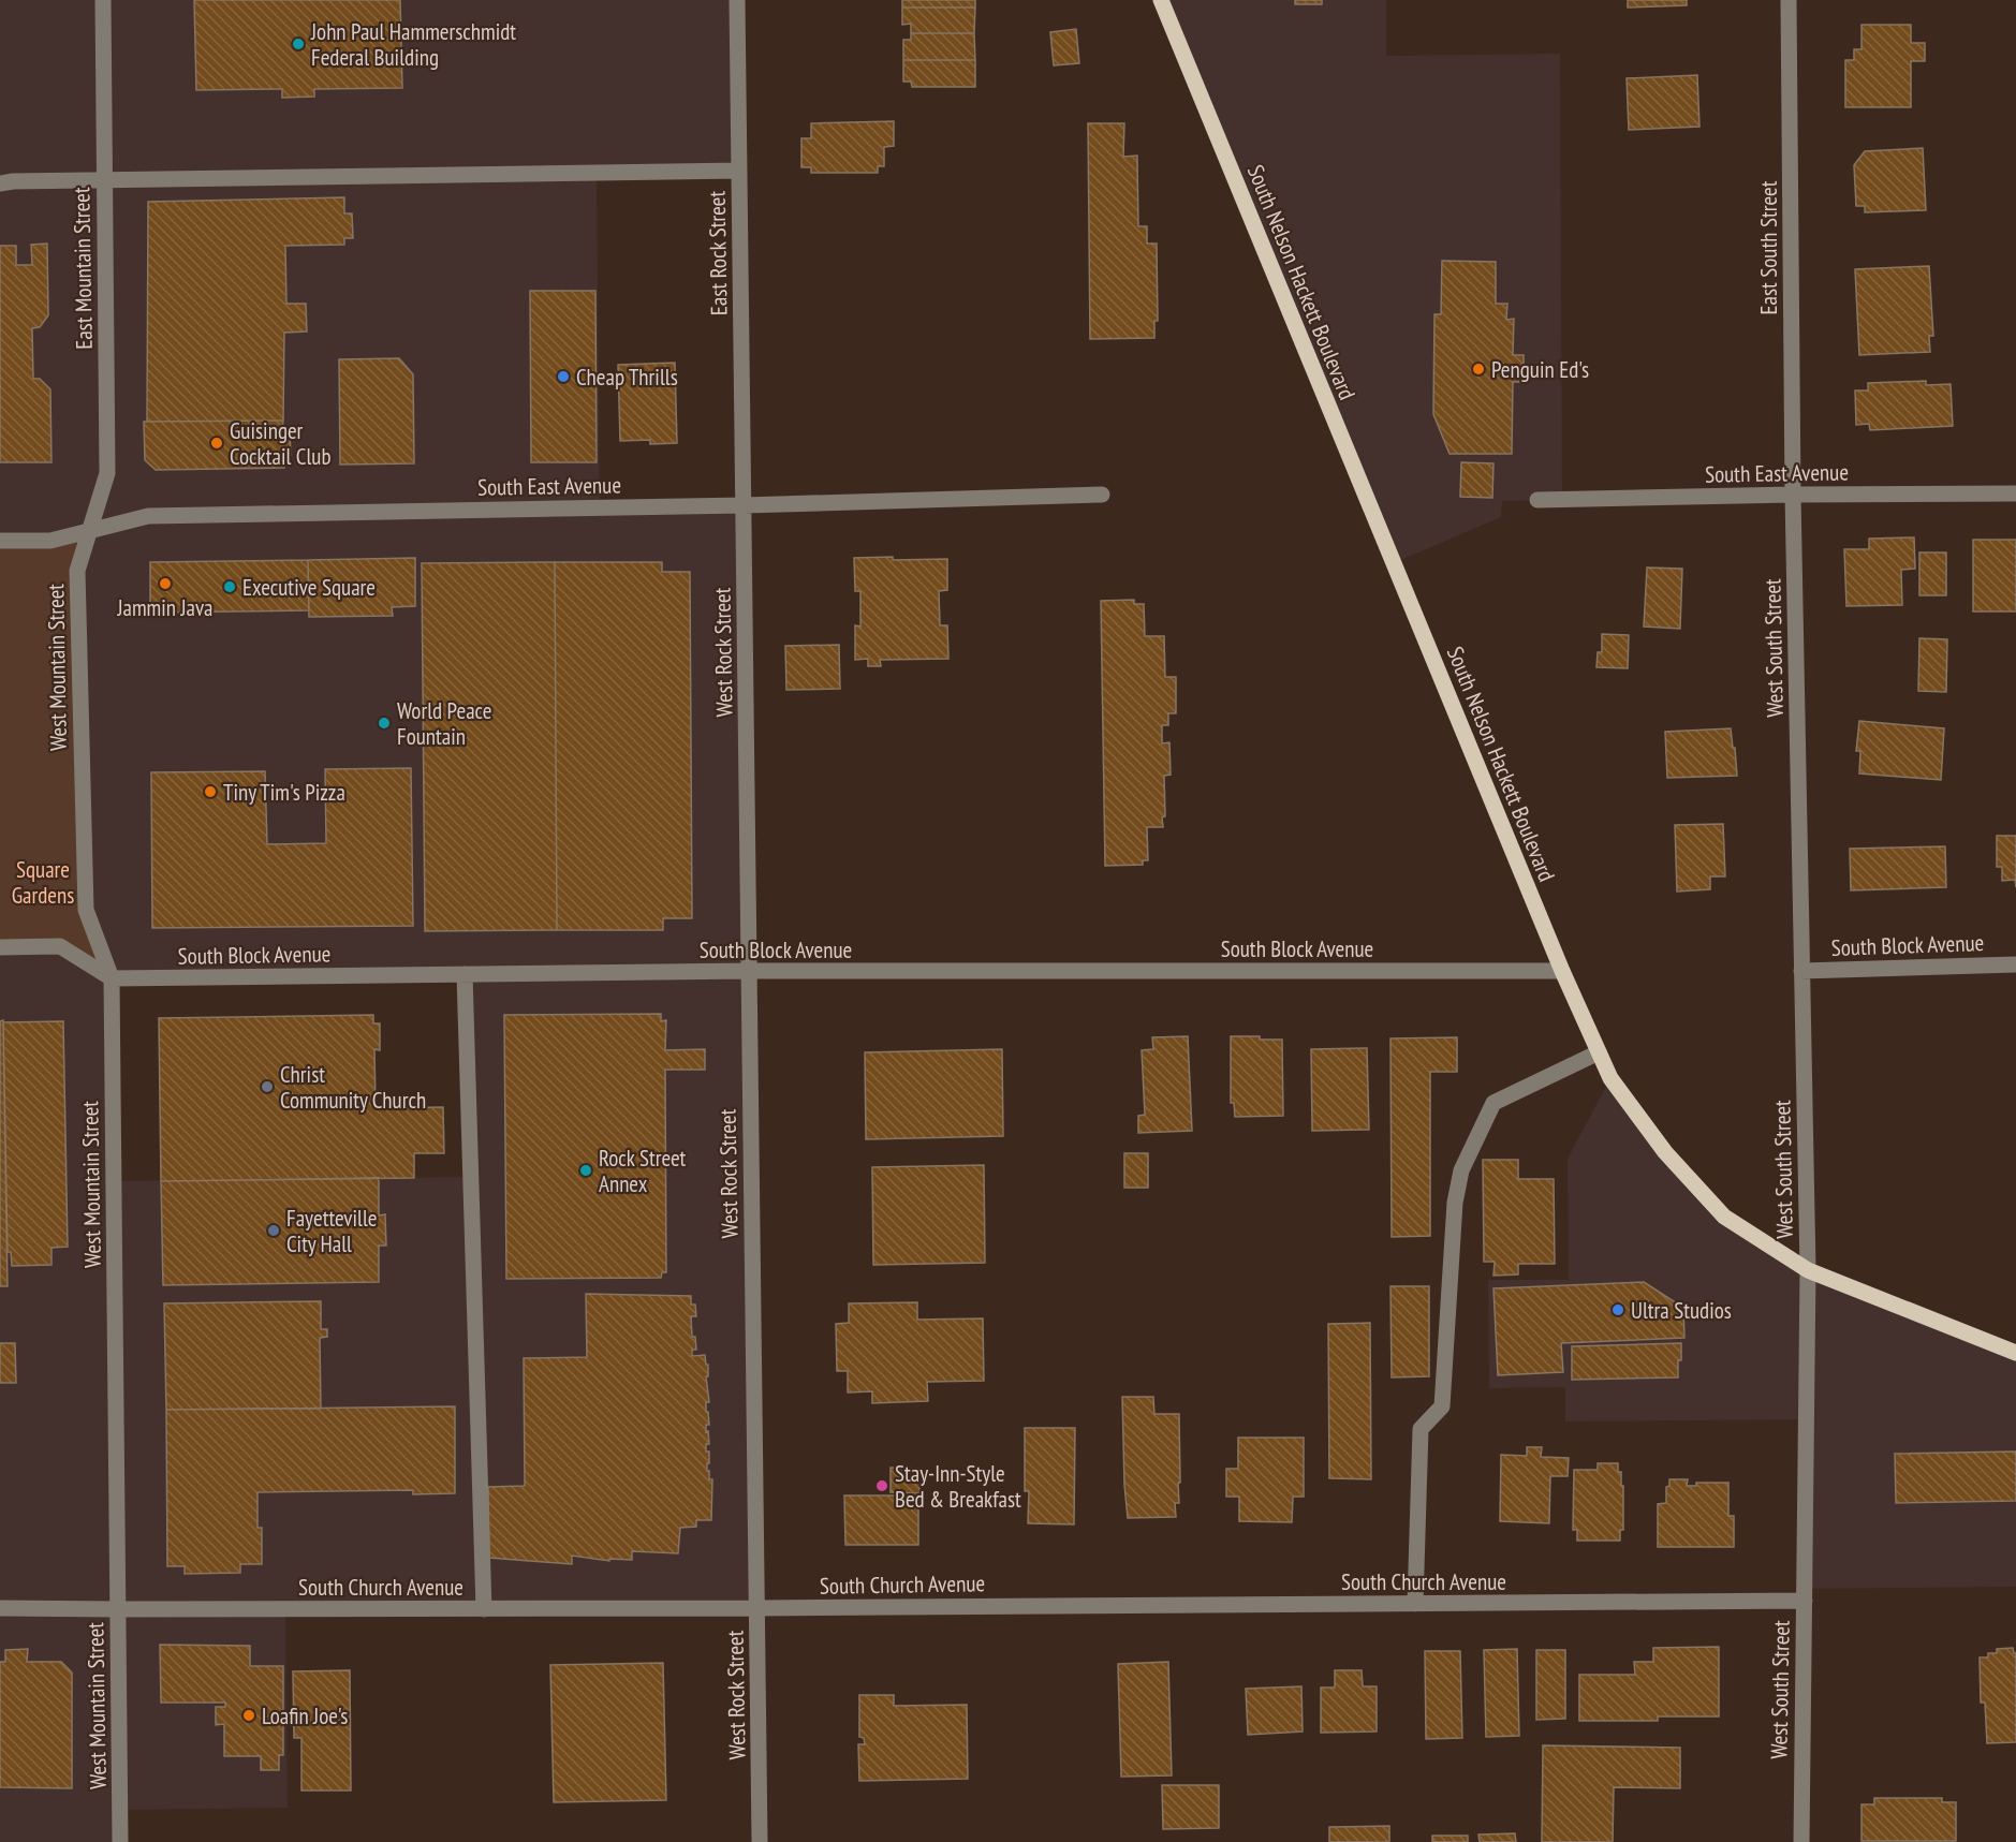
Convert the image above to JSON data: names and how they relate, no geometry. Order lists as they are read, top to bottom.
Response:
{
  "streets": {
    "main road": ["South Nelson Hackett Boulevard"],
    "street": [
      "East South Street",
      "East Rock Street",
      "East Mountain Street",
      "South East Avenue",
      "West South Street",
      "West Rock Street",
      "West Mountain Street",
      "South Block Avenue",
      "South Church Avenue"
    ]
  },
  "crossings": [
    ["East South Street", "South East Avenue"],
    ["East South Street", "West South Street"],
    ["East Rock Street", "South East Avenue"],
    ["East Rock Street", "West Rock Street"],
    ["East Mountain Street", "South East Avenue"],
    ["East Mountain Street", "West Mountain Street"],
    ["South Nelson Hackett Boulevard", "West South Street"],
    ["South Nelson Hackett Boulevard", "South Block Avenue"],
    ["South East Avenue", "West South Street"],
    ["South East Avenue", "West Rock Street"],
    ["South East Avenue", "West Mountain Street"],
    ["West South Street", "South Block Avenue"],
    ["West South Street", "South Church Avenue"],
    ["West Rock Street", "South Block Avenue"],
    ["West Rock Street", "South Church Avenue"],
    ["West Mountain Street", "South Block Avenue"],
    ["West Mountain Street", "South Church Avenue"]
  ],
  "parks": ["Square Gardens"],
  "places": [
    "John Paul Hammerschmidt Federal Building",
    "Penguin Ed's",
    "Cheap Thrills",
    "Guisinger Cocktail Club",
    "Jammin Java",
    "Executive Square",
    "World Peace Fountain",
    "Tiny Tim's Pizza",
    "Christ Community Church",
    "Rock Street Annex",
    "Fayetteville City Hall",
    "Ultra Studios",
    "Stay-Inn-Style Bed & Breakfast",
    "Loafin Joe's"
  ]
}
